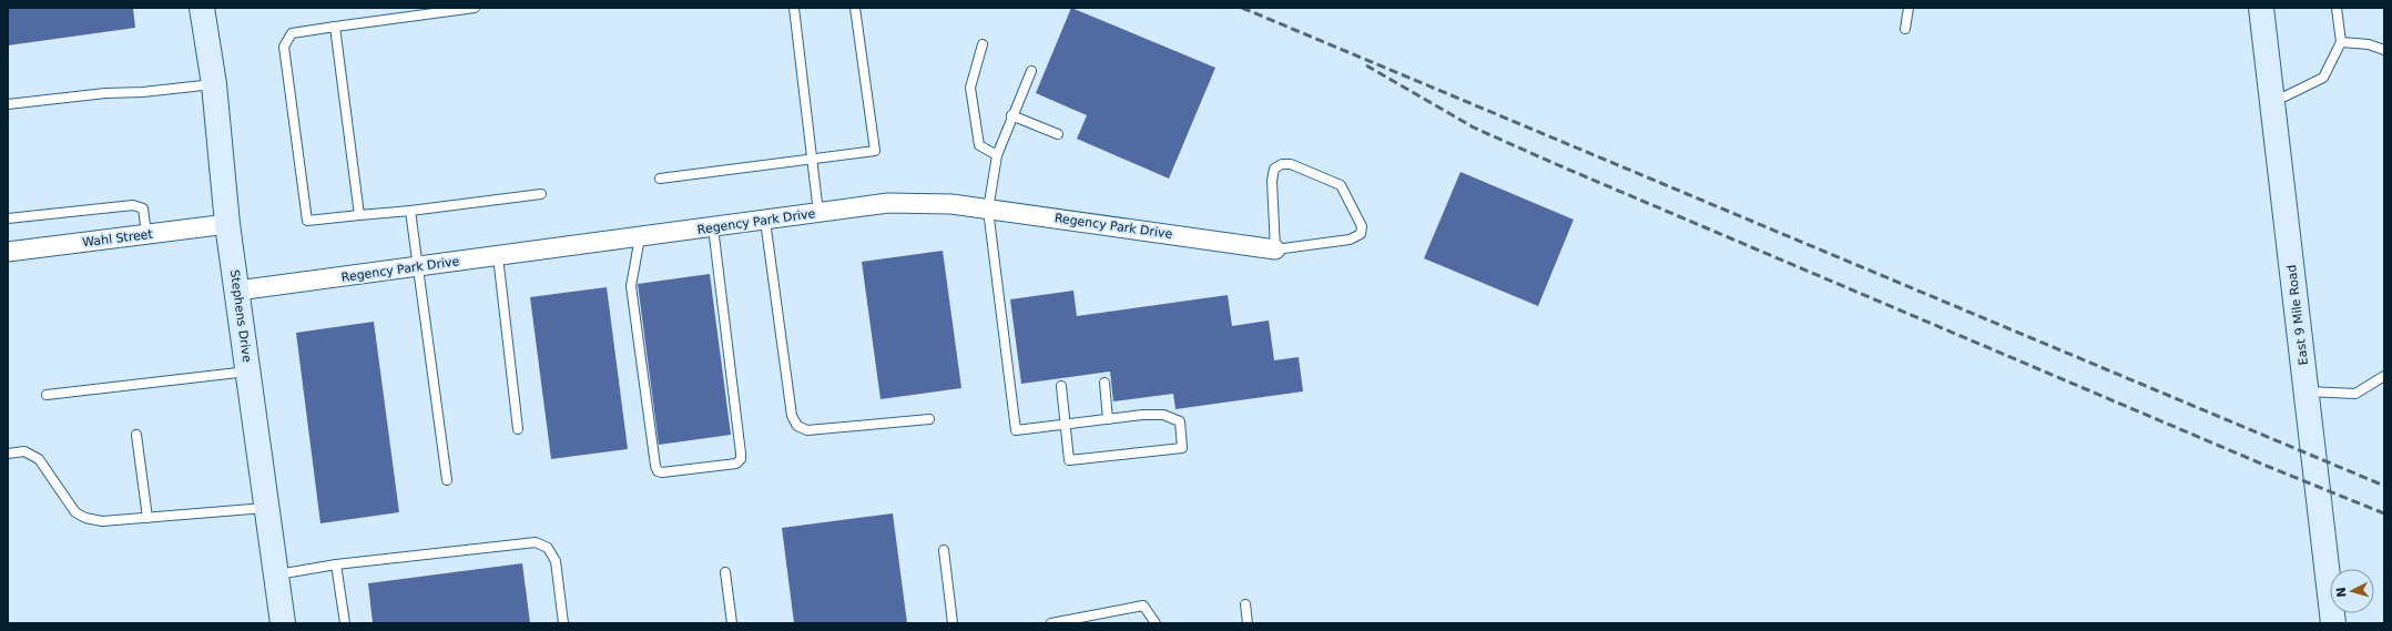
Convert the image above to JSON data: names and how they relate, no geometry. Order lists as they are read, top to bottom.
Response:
{
  "streets": {
    "street": [
      "Regency Park Drive",
      "Wahl Street",
      "East 9 Mile Road",
      "Stephens Drive"
    ]
  },
  "crossings": [
    ["Regency Park Drive", "Stephens Drive"],
    ["Wahl Street", "Stephens Drive"]
  ],
  "north": "left"
}
